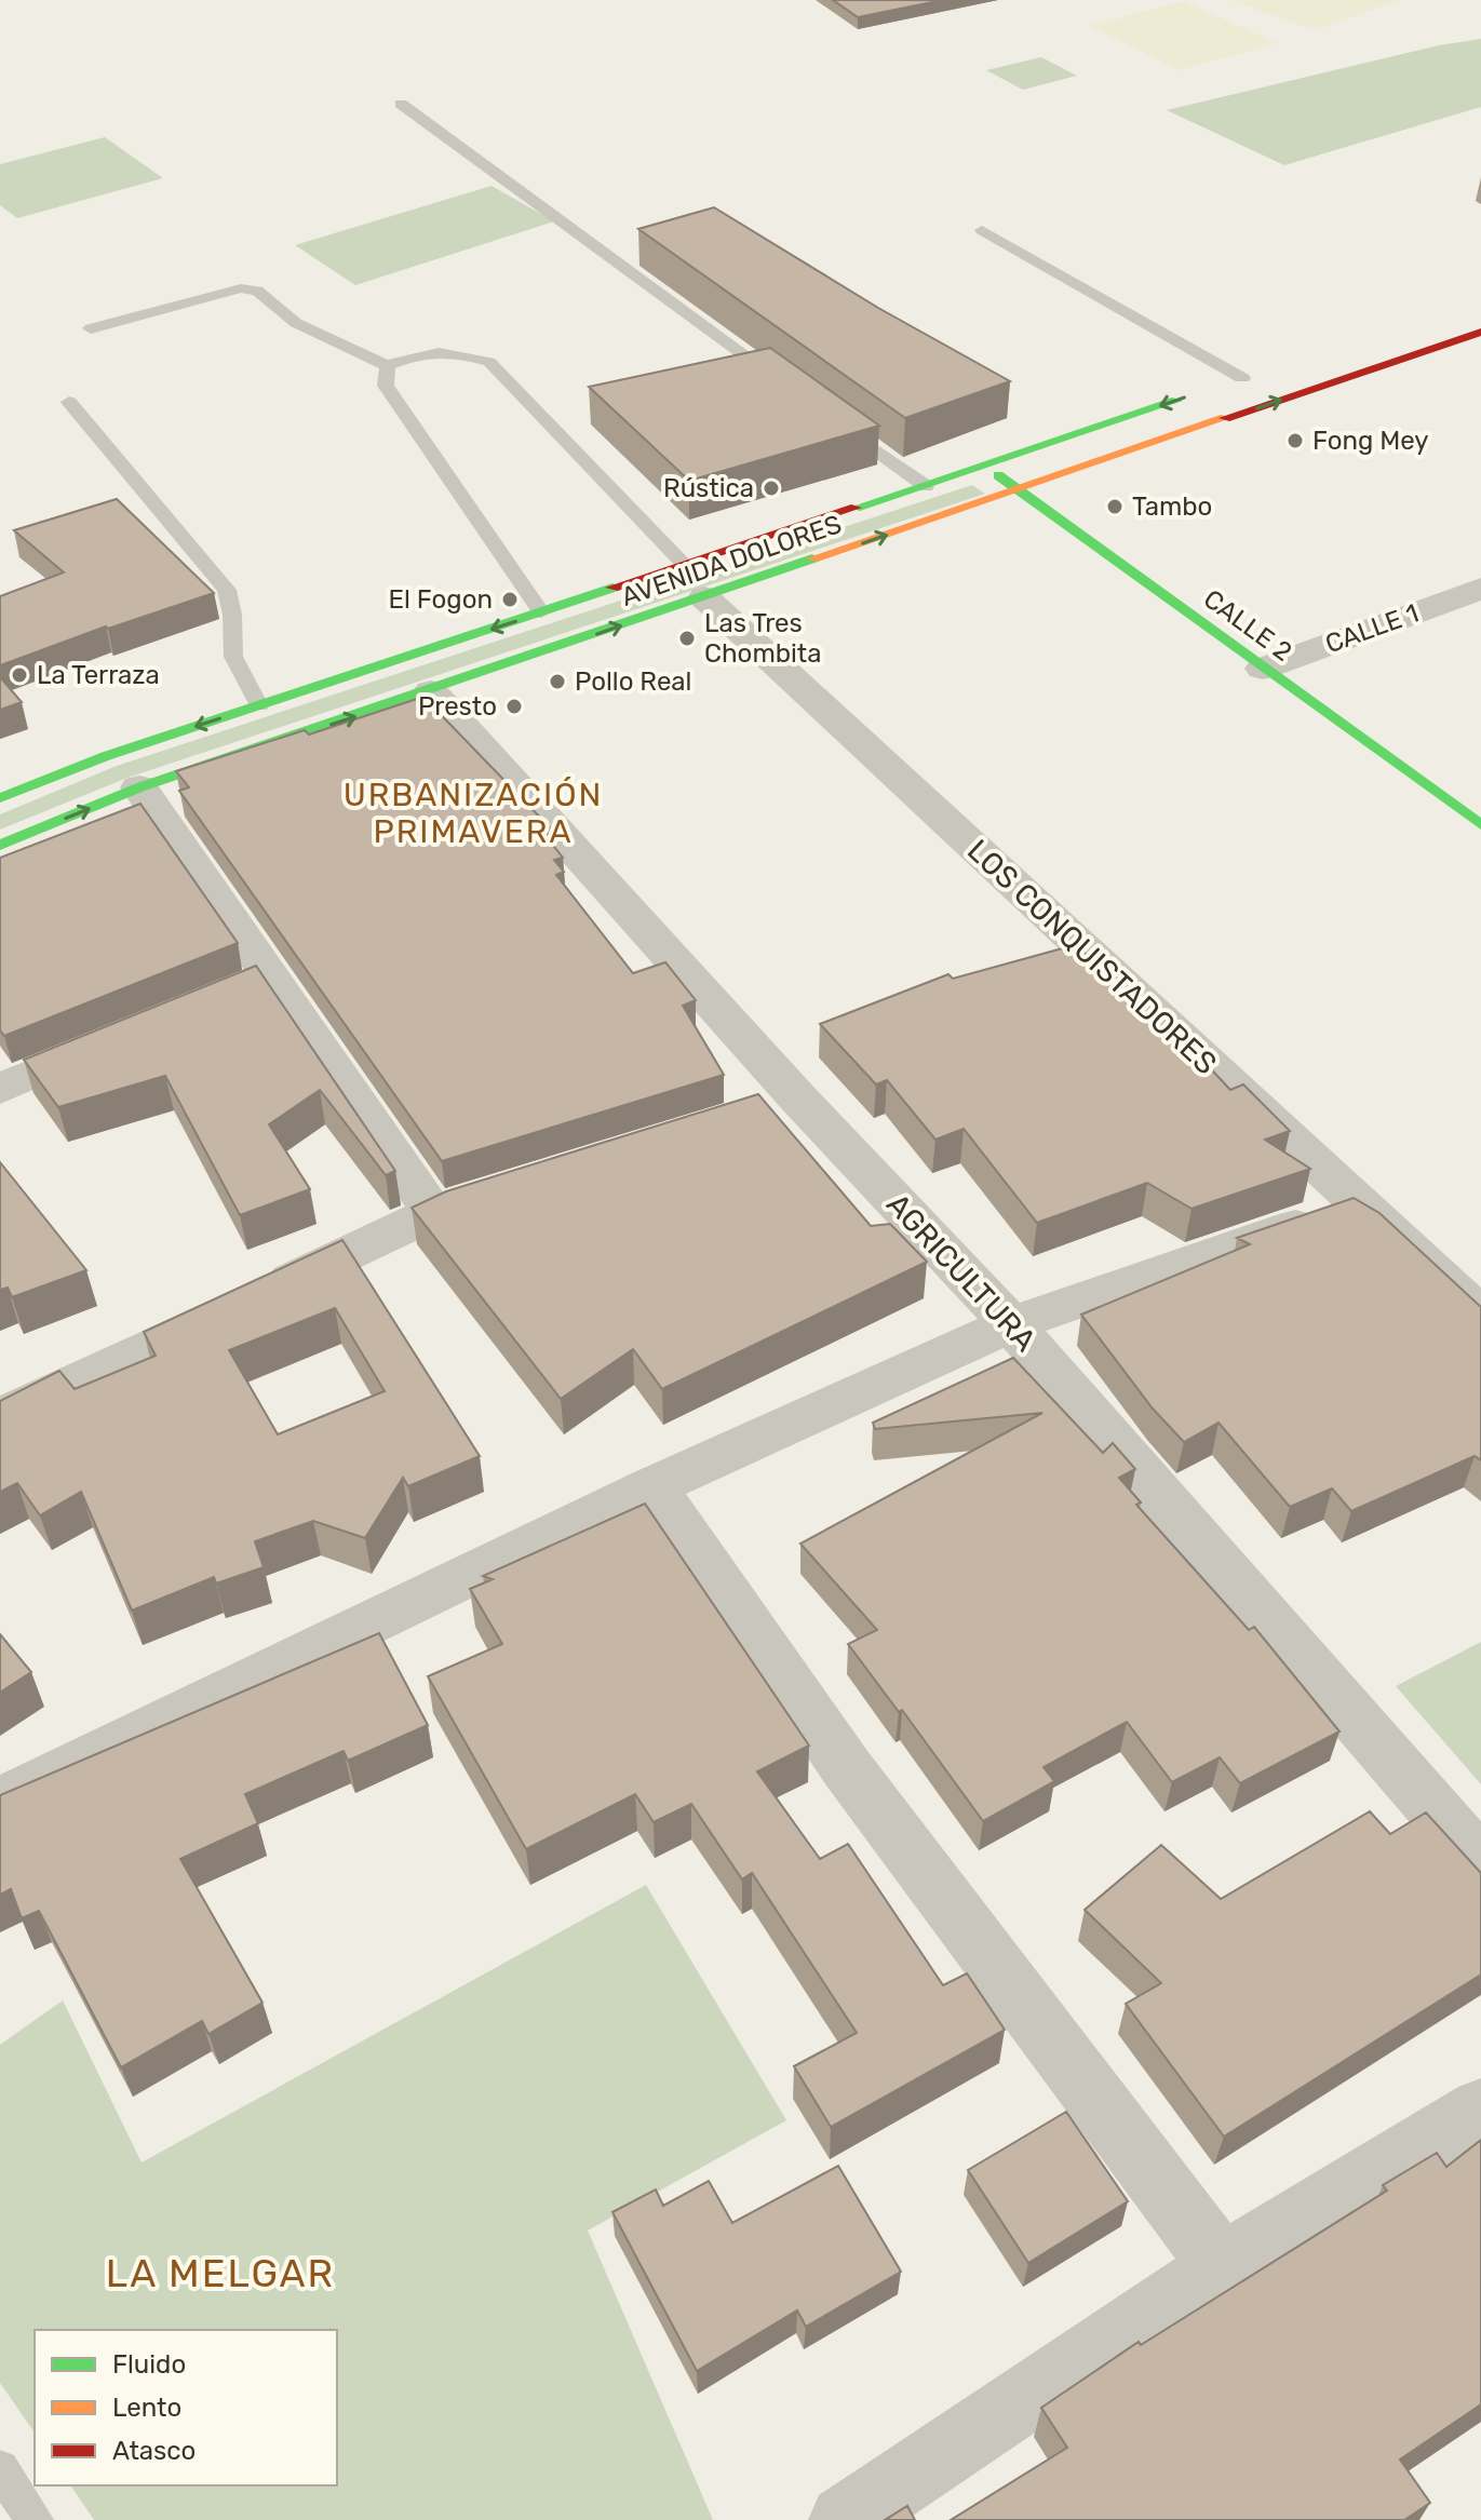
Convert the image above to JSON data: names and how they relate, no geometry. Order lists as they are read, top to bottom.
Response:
{
  "streets": {
    "main road": ["AVENIDA DOLORES", "CALLE 2"],
    "street": ["CALLE 1", "LOS CONQUISTADORES", "AGRICULTURA"]
  },
  "crossings": [
    ["AVENIDA DOLORES", "CALLE 2"],
    ["AVENIDA DOLORES", "LOS CONQUISTADORES"],
    ["AVENIDA DOLORES", "AGRICULTURA"],
    ["CALLE 2", "CALLE 1"]
  ],
  "districts": ["URBANIZACIÓN PRIMAVERA", "LA MELGAR"],
  "places": [
    "Fong Mey",
    "Rústica",
    "Tambo",
    "El Fogon",
    "Las Tres Chombita",
    "La Terraza",
    "Pollo Real",
    "Presto"
  ],
  "legend": ["Fluido", "Lento", "Atasco"]
}
